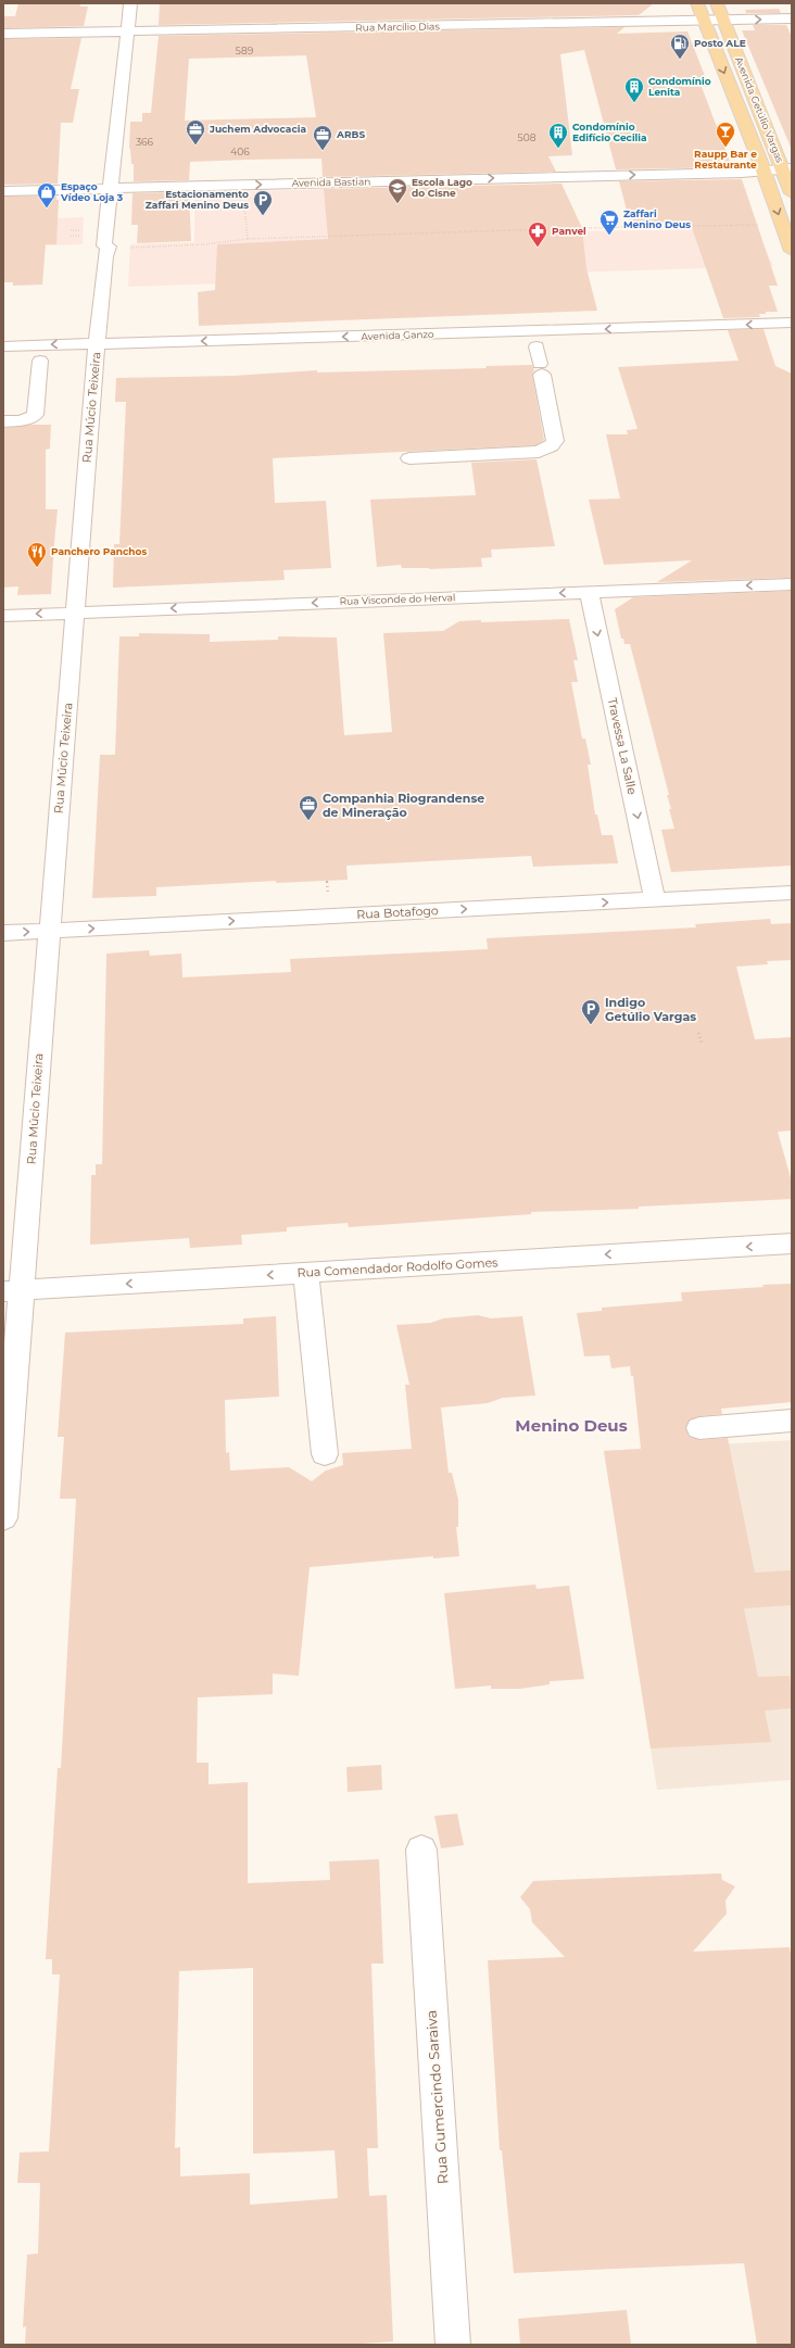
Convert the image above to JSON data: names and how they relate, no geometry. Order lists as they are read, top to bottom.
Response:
{
  "streets": {
    "main road": ["Avenida Getúlio Vargas"],
    "street": [
      "Rua Marcílio Dias",
      "Avenida Bastian",
      "Avenida Ganzo",
      "Rua Múcio Teixeira",
      "Rua Visconde do Herval",
      "Travessa La Salle",
      "Rua Botafogo",
      "Rua Comendador Rodolfo Gomes",
      "Rua Gumercindo Saraiva"
    ]
  },
  "crossings": [
    ["Rua Marcílio Dias", "Avenida Getúlio Vargas"],
    ["Rua Marcílio Dias", "Rua Múcio Teixeira"],
    ["Avenida Getúlio Vargas", "Avenida Bastian"],
    ["Avenida Bastian", "Rua Múcio Teixeira"],
    ["Avenida Ganzo", "Rua Múcio Teixeira"],
    ["Rua Múcio Teixeira", "Rua Visconde do Herval"],
    ["Rua Múcio Teixeira", "Rua Botafogo"],
    ["Rua Múcio Teixeira", "Rua Comendador Rodolfo Gomes"],
    ["Rua Visconde do Herval", "Travessa La Salle"],
    ["Travessa La Salle", "Rua Botafogo"]
  ],
  "one_way": [
    "Avenida Ganzo",
    "Rua Visconde do Herval",
    "Travessa La Salle",
    "Rua Botafogo",
    "Rua Comendador Rodolfo Gomes"
  ],
  "districts": ["Menino Deus"],
  "places": {
    "fuel station": ["Posto ALE"],
    "building": ["Condomínio Lenita", "Condomínio Edifício Cecilia"],
    "office": ["Juchem Advocacia", "ARBS", "Companhia Riograndense de Mineração"],
    "bar": ["Raupp Bar e Restaurante"],
    "school or university": ["Escola Lago do Cisne"],
    "shop": ["Espaço Vídeo Loja 3"],
    "parking": ["Estacionamento Zaffari Menino Deus", "Indigo Getúlio Vargas"],
    "supermarket": ["Zaffari Menino Deus"],
    "pharmacy": ["Panvel"],
    "restaurant": ["Panchero Panchos"]
  },
  "house_numbers": [
    "589",
    "508",
    "366",
    "406"
  ]
}
